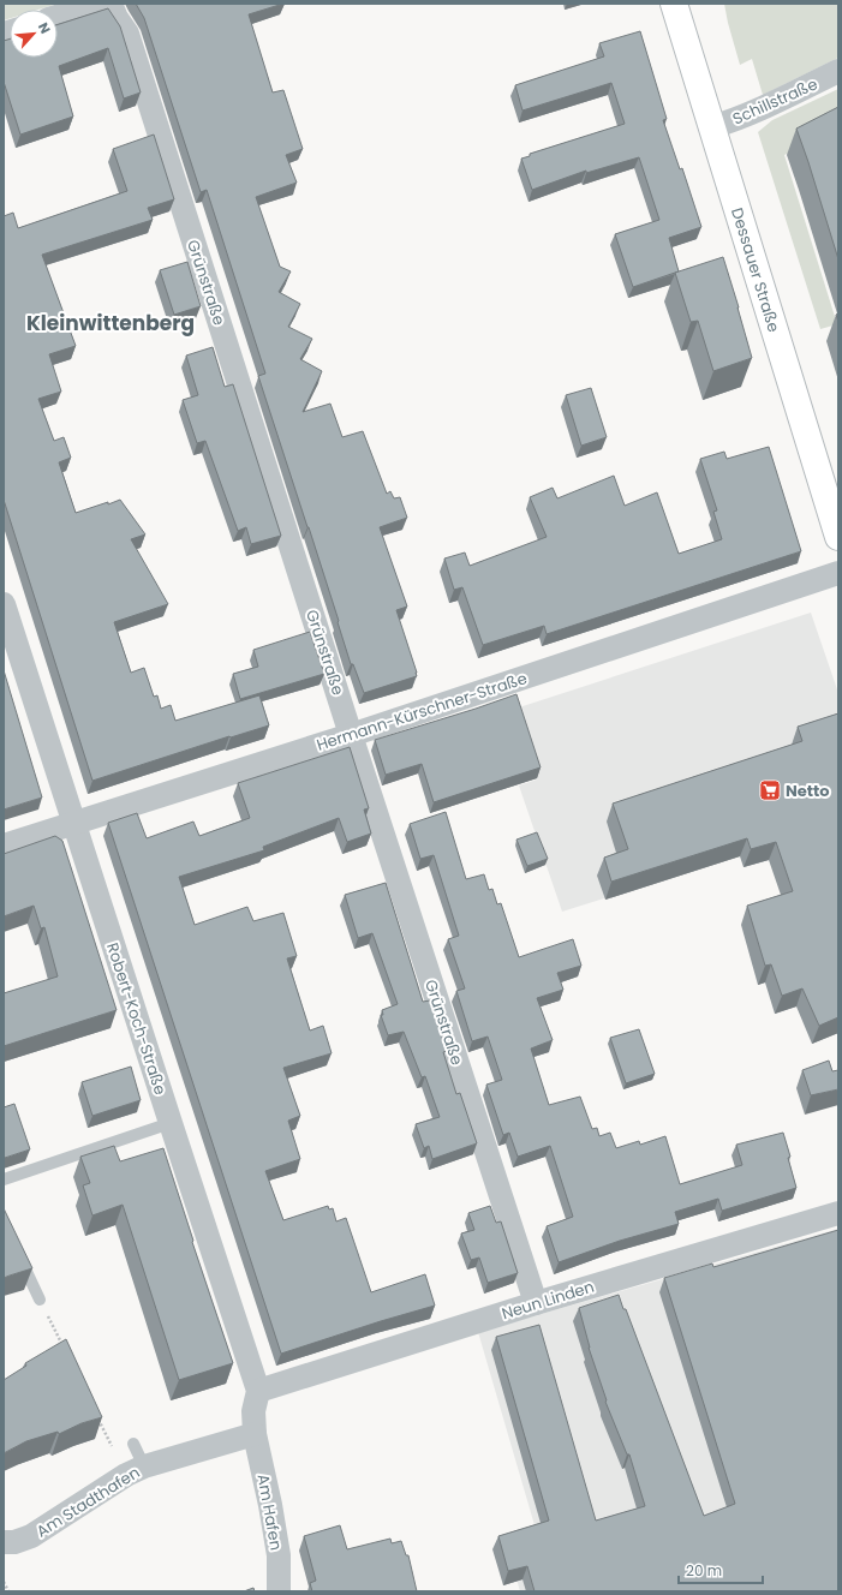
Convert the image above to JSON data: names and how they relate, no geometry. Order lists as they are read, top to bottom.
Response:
{
  "streets": {
    "main road": ["Dessauer Straße"],
    "street": [
      "Schillstraße",
      "Grünstraße",
      "Hermann-Kürschner-Straße",
      "Robert-Koch-Straße",
      "Neun Linden",
      "Am Stadthafen",
      "Am Hafen"
    ]
  },
  "crossings": [
    ["Schillstraße", "Dessauer Straße"],
    ["Grünstraße", "Hermann-Kürschner-Straße"],
    ["Grünstraße", "Neun Linden"],
    ["Hermann-Kürschner-Straße", "Robert-Koch-Straße"],
    ["Robert-Koch-Straße", "Neun Linden"],
    ["Robert-Koch-Straße", "Am Stadthafen"],
    ["Robert-Koch-Straße", "Am Hafen"],
    ["Am Stadthafen", "Am Hafen"]
  ],
  "districts": ["Kleinwittenberg"],
  "places": {
    "supermarket": ["Netto"]
  },
  "scale_bar": "20 m",
  "north": "top right"
}
